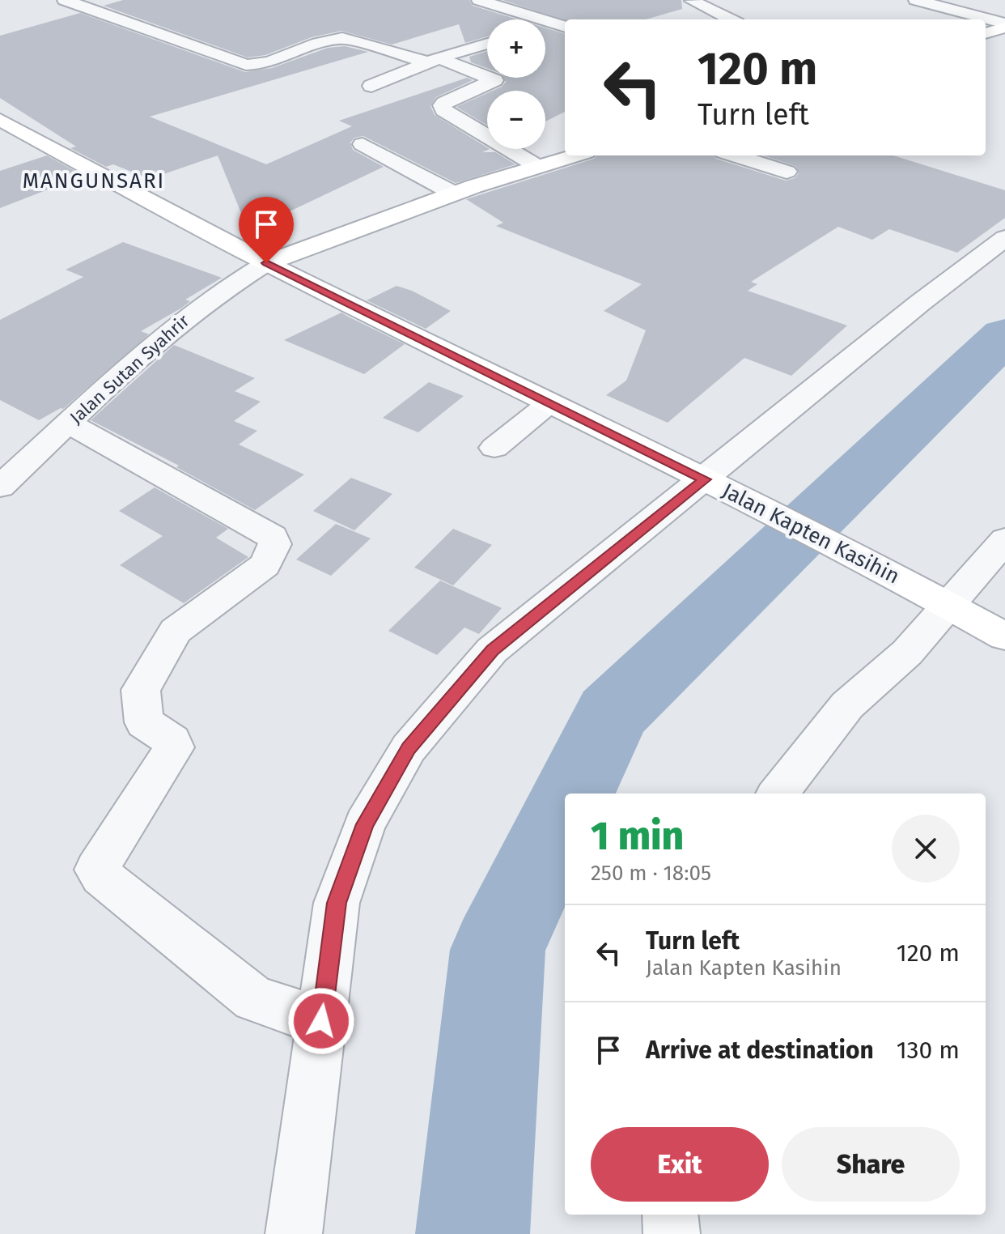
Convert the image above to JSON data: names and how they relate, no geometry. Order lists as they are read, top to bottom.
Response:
{
  "streets": {
    "main road": ["Jalan Kapten Kasihin"],
    "street": ["Jalan Sutan Syahrir"]
  },
  "crossings": [
    ["Jalan Sutan Syahrir", "Jalan Kapten Kasihin"]
  ],
  "districts": ["MANGUNSARI"],
  "page": {
    "map_buttons": ["+", "−"],
    "turn": ["120 m", "Turn left"],
    "heading": ["1 min", "250 m · 18:05"],
    "list": [
      {
        "name": "Turn left",
        "note": "Jalan Kapten Kasihin",
        "value": "120 m"
      },
      {
        "name": "Arrive at destination",
        "value": "130 m"
      }
    ],
    "buttons": ["Exit", "Share"]
  }
}
